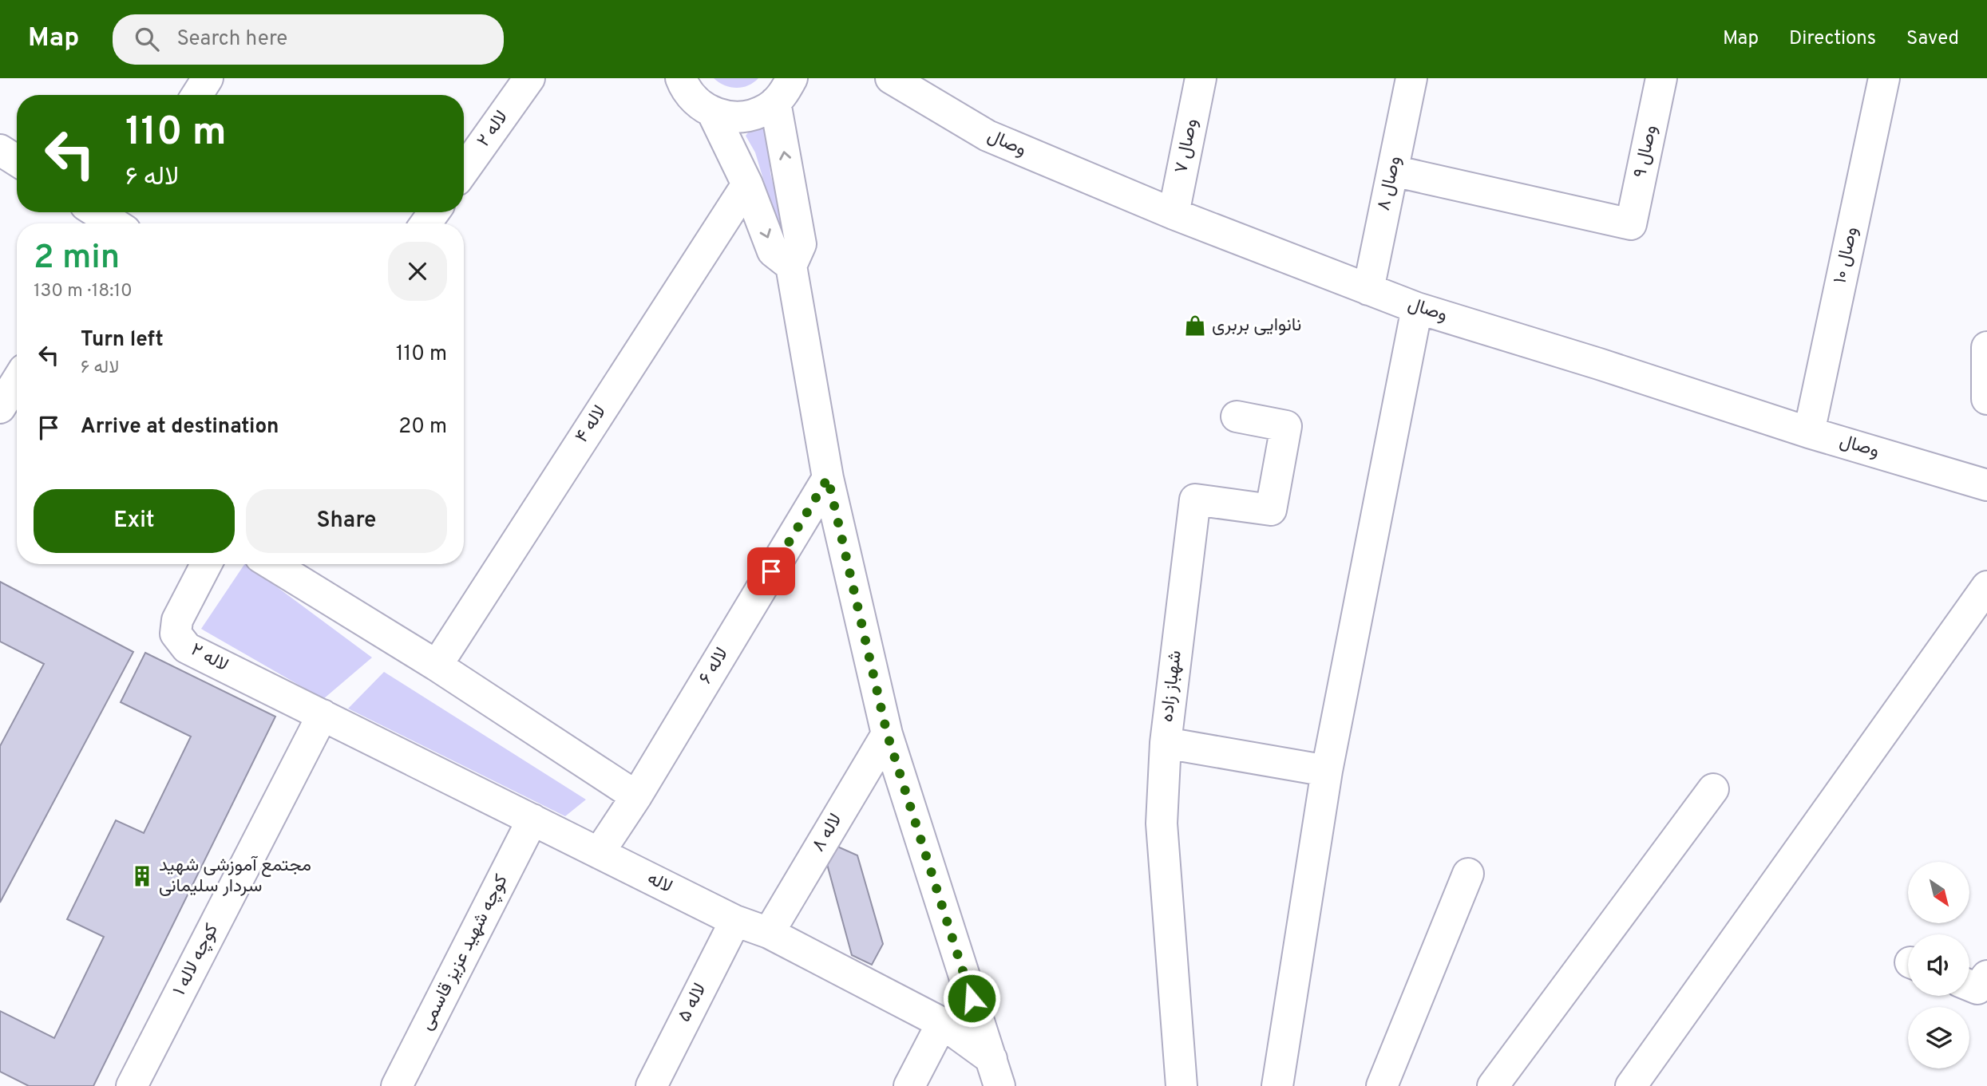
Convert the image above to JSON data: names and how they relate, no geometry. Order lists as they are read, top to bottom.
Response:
{
  "streets": {
    "street": [
      "لاله ۲",
      "وصال",
      "وصال ۷",
      "وصال ۹",
      "وصال ۸",
      "وصال ۱۰",
      "لاله ۴",
      "لاله ۶",
      "شهباز زاده",
      "لاله ۸",
      "لاله",
      "کوچه شهید عزیز قاسمی",
      "کوچه لاله ۱",
      "لاله ۵"
    ]
  },
  "crossings": [
    ["لاله ۲", "لاله"],
    ["لاله ۲", "کوچه لاله ۱"],
    ["وصال", "وصال ۷"],
    ["وصال", "وصال ۸"],
    ["وصال", "وصال ۱۰"],
    ["وصال ۹", "وصال ۸"],
    ["لاله ۶", "لاله"],
    ["لاله ۸", "لاله"],
    ["لاله", "کوچه شهید عزیز قاسمی"],
    ["لاله", "کوچه لاله ۱"],
    ["لاله", "لاله ۵"]
  ],
  "places": {
    "shop": ["نانوایی بربری"],
    "building": ["مجتمع آموزشی شهید سردار سلیمانی"]
  },
  "north": "bottom right",
  "page": {
    "header": "Map",
    "search": "Search here",
    "nav": ["Map", "Directions", "Saved"],
    "turn": ["110 m", "لاله ۶"],
    "heading": ["2 min", "130 m · 18:10"],
    "list": [
      {
        "name": "Turn left",
        "note": "لاله ۶",
        "value": "110 m"
      },
      {
        "name": "Arrive at destination",
        "value": "20 m"
      }
    ],
    "buttons": ["Exit", "Share"]
  }
}
